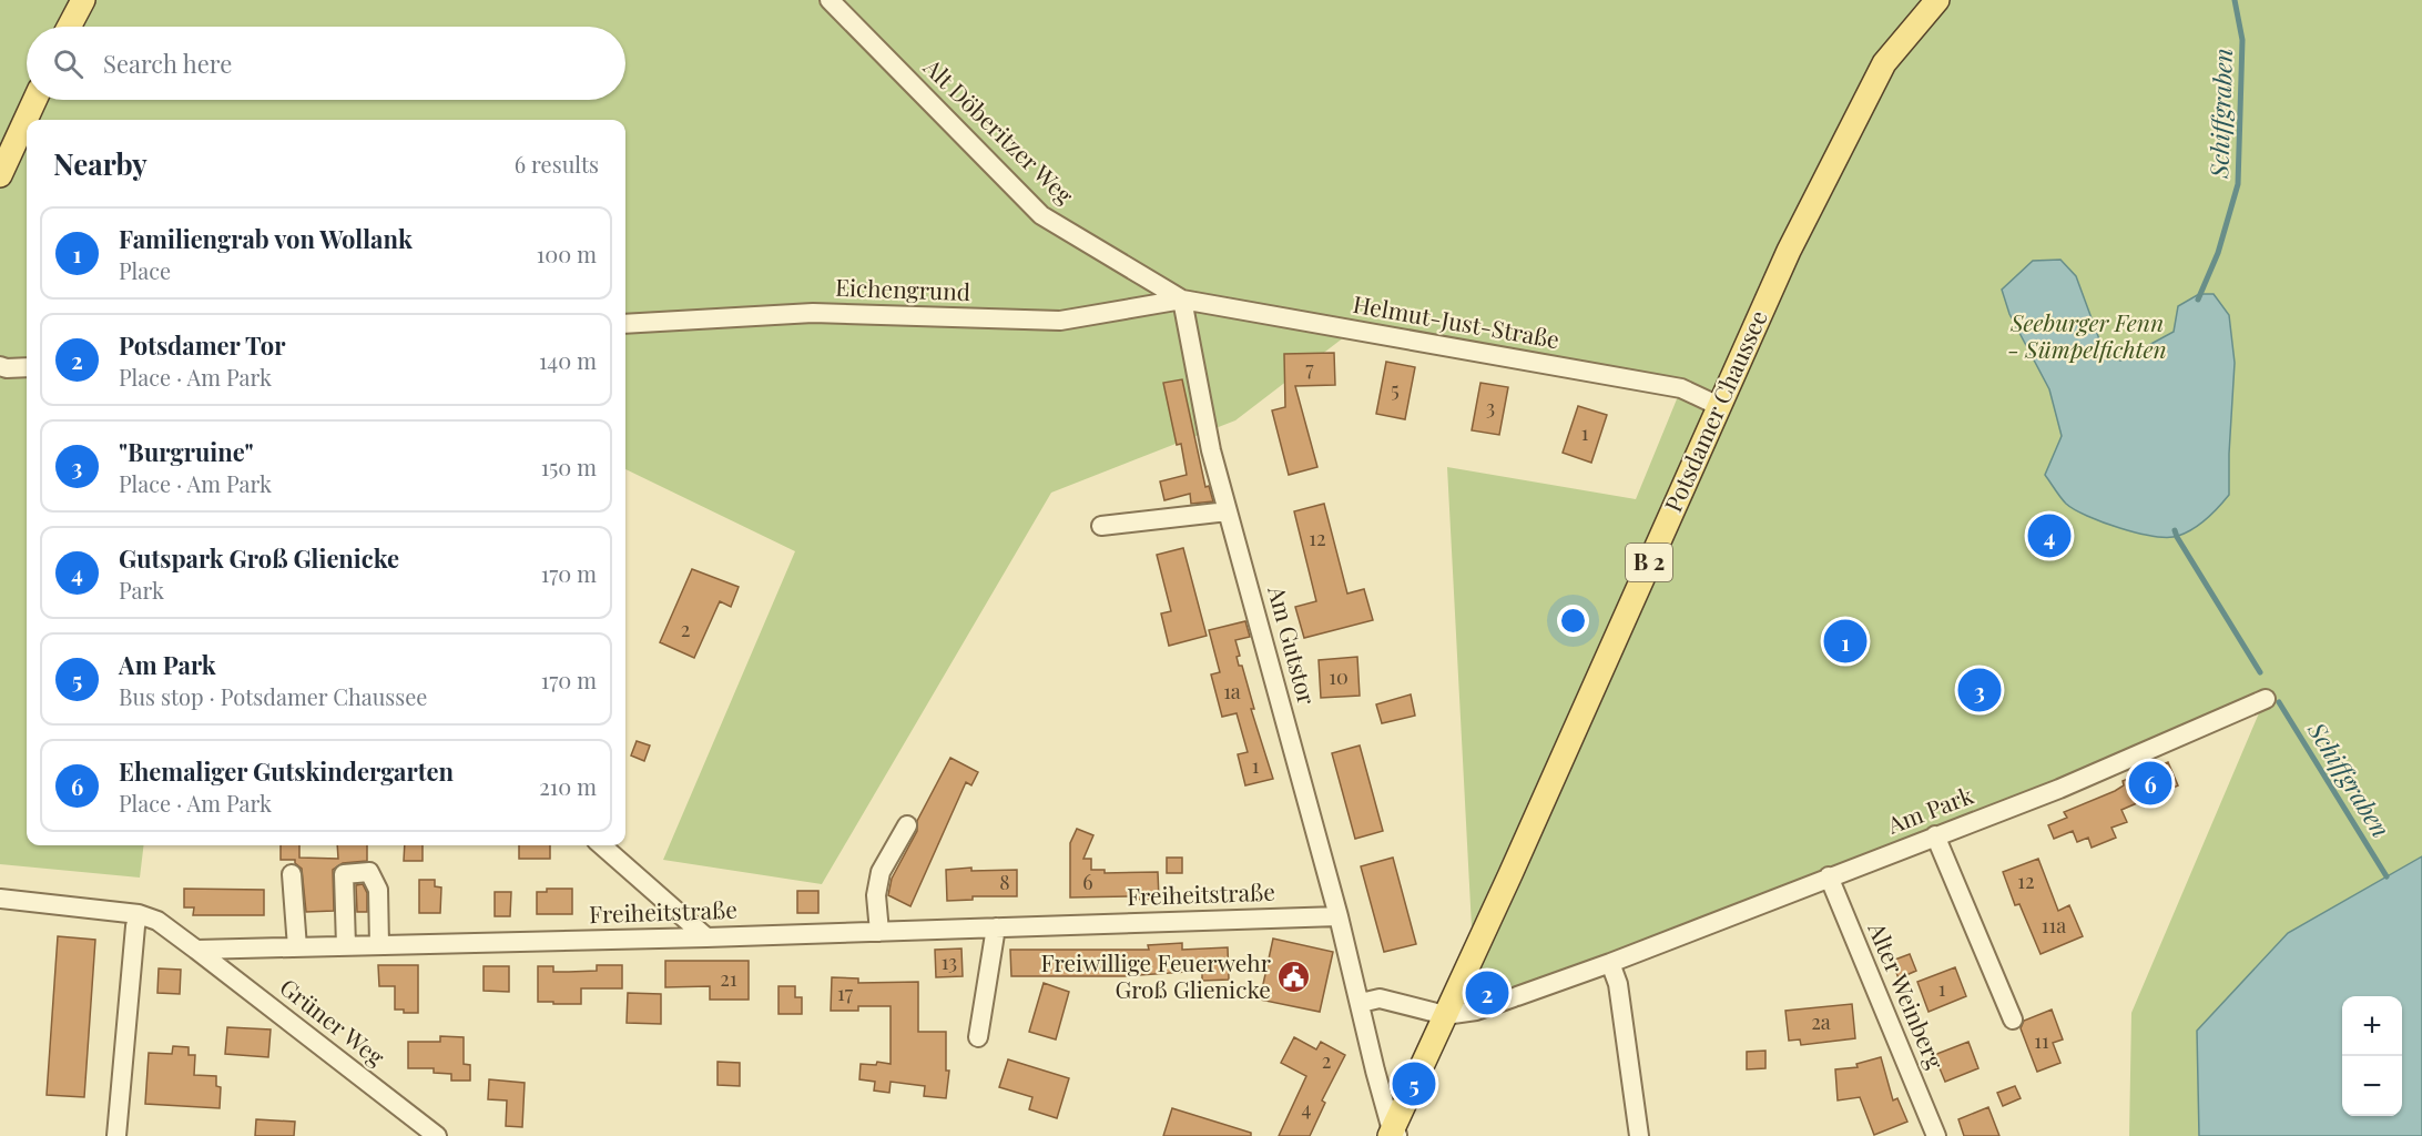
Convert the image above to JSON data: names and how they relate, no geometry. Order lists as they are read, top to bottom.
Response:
{
  "streets": {
    "main road": ["Potsdamer Chaussee", "B 2"],
    "street": [
      "Alt Döberitzer Weg",
      "Eichengrund",
      "Helmut-Just-Straße",
      "Am Gutstor",
      "Am Park",
      "Freiheitstraße",
      "Alter Weinberg",
      "Grüner Weg"
    ]
  },
  "crossings": [
    ["Alt Döberitzer Weg", "Eichengrund"],
    ["Alt Döberitzer Weg", "Helmut-Just-Straße"],
    ["Alt Döberitzer Weg", "Am Gutstor"],
    ["Eichengrund", "Helmut-Just-Straße"],
    ["Eichengrund", "Am Gutstor"],
    ["Helmut-Just-Straße", "Potsdamer Chaussee"],
    ["Helmut-Just-Straße", "Am Gutstor"],
    ["Potsdamer Chaussee", "Am Gutstor"],
    ["Potsdamer Chaussee", "Am Park"],
    ["Am Gutstor", "Freiheitstraße"],
    ["Am Park", "Alter Weinberg"],
    ["Freiheitstraße", "Grüner Weg"]
  ],
  "water": ["Schiffgraben"],
  "parks": ["Seeburger Fenn - Sümpelfichten"],
  "places": {
    "public building": ["Freiwillige Feuerwehr Groß Glienicke"]
  },
  "house_numbers": [
    "7",
    "5",
    "3",
    "1",
    "12",
    "2",
    "10",
    "1a",
    "1",
    "12",
    "8",
    "6",
    "11a",
    "13",
    "21",
    "1",
    "17",
    "2a",
    "11",
    "2",
    "4"
  ],
  "page": {
    "search": "Search here",
    "heading": ["Nearby", "6 results"],
    "list": [
      {
        "mark": "1",
        "name": "Familiengrab von Wollank",
        "note": "Place",
        "value": "100 m"
      },
      {
        "mark": "2",
        "name": "Potsdamer Tor",
        "note": "Place · Am Park",
        "value": "140 m"
      },
      {
        "mark": "3",
        "name": "\"Burgruine\"",
        "note": "Place · Am Park",
        "value": "150 m"
      },
      {
        "mark": "4",
        "name": "Gutspark Groß Glienicke",
        "note": "Park",
        "value": "170 m"
      },
      {
        "mark": "5",
        "name": "Am Park",
        "note": "Bus stop · Potsdamer Chaussee",
        "value": "170 m"
      },
      {
        "mark": "6",
        "name": "Ehemaliger Gutskindergarten",
        "note": "Place · Am Park",
        "value": "210 m"
      }
    ],
    "pins": [
      "4",
      "1",
      "3",
      "6",
      "2",
      "5"
    ],
    "map_buttons": ["+", "−"]
  }
}
